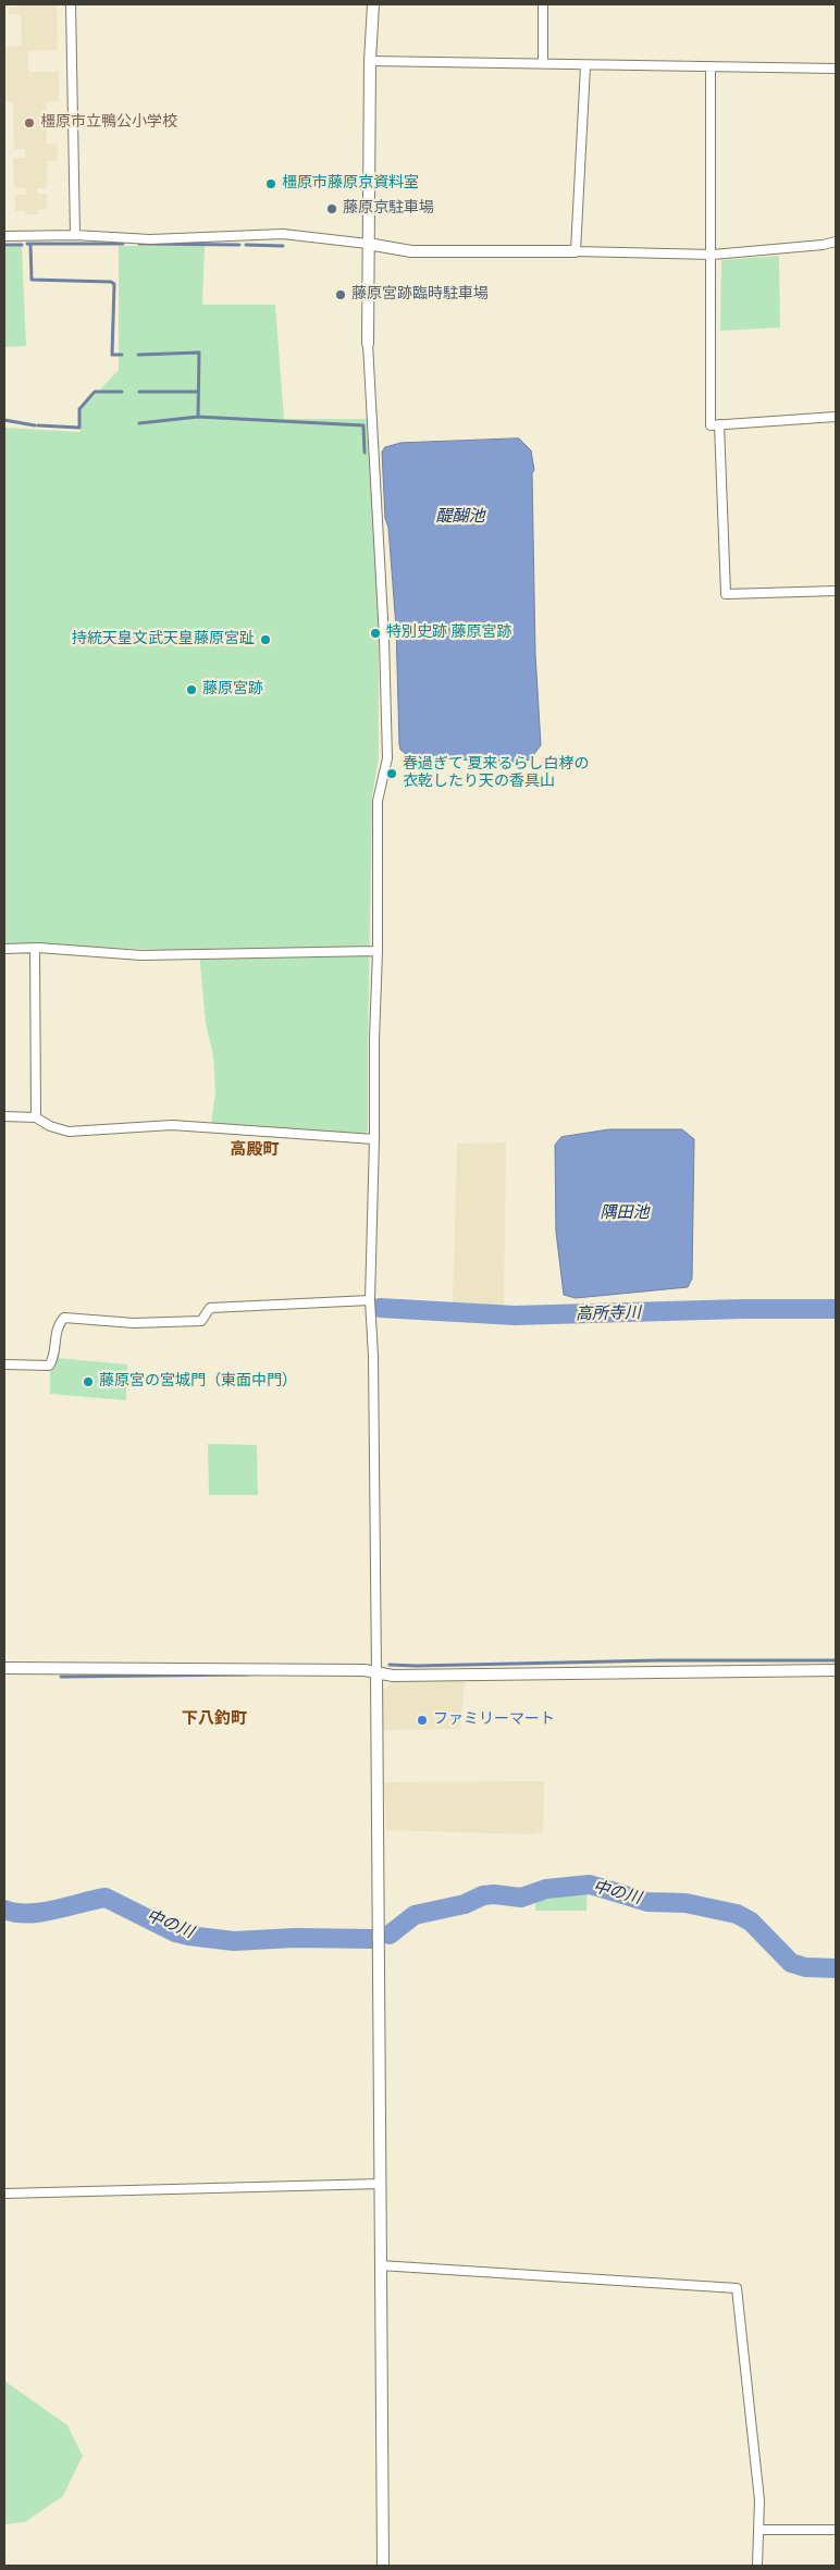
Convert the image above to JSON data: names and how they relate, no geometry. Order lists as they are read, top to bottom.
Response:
{
  "districts": ["高殿町", "下八釣町"],
  "water": [
    "醍醐池",
    "隅田池",
    "高所寺川",
    "中の川"
  ],
  "places": [
    "橿原市立鴨公小学校",
    "橿原市藤原京資料室",
    "藤原京駐車場",
    "藤原宮跡臨時駐車場",
    "特別史跡 藤原宮跡",
    "持統天皇文武天皇藤原宮趾",
    "藤原宮跡",
    "春過ぎて 夏来るらし白𣑥の 衣乾したり天の香具山",
    "藤原宮の宮城門（東面中門）",
    "ファミリーマート"
  ]
}
